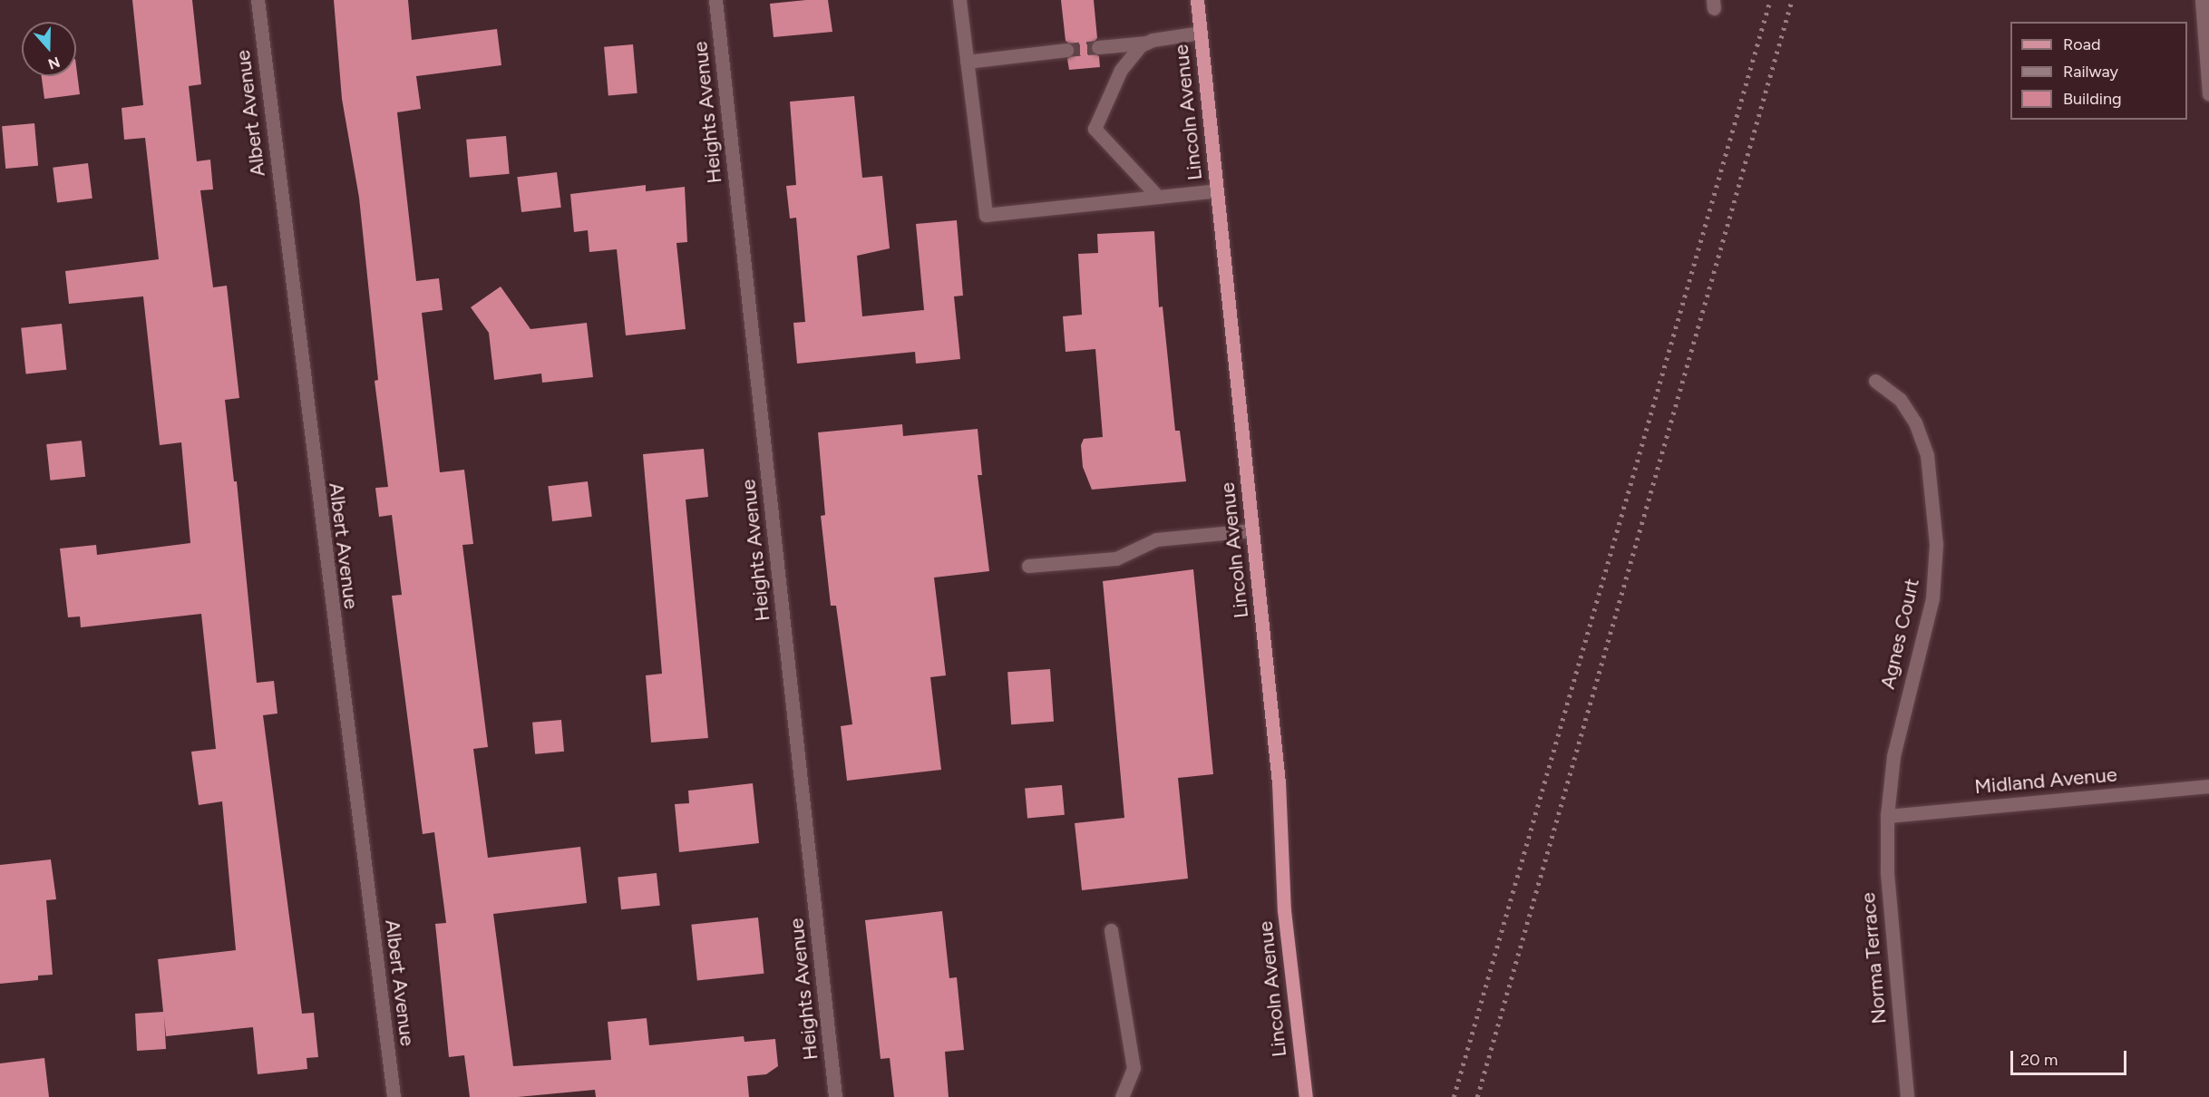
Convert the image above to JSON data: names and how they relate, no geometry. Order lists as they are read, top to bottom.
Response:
{
  "streets": {
    "main road": ["Lincoln Avenue"],
    "street": [
      "Heights Avenue",
      "Albert Avenue",
      "Agnes Court",
      "Midland Avenue",
      "Norma Terrace"
    ]
  },
  "crossings": [
    ["Agnes Court", "Midland Avenue"],
    ["Agnes Court", "Norma Terrace"],
    ["Midland Avenue", "Norma Terrace"]
  ],
  "legend": ["Road", "Railway", "Building"],
  "scale_bar": "20 m",
  "north": "bottom"
}
